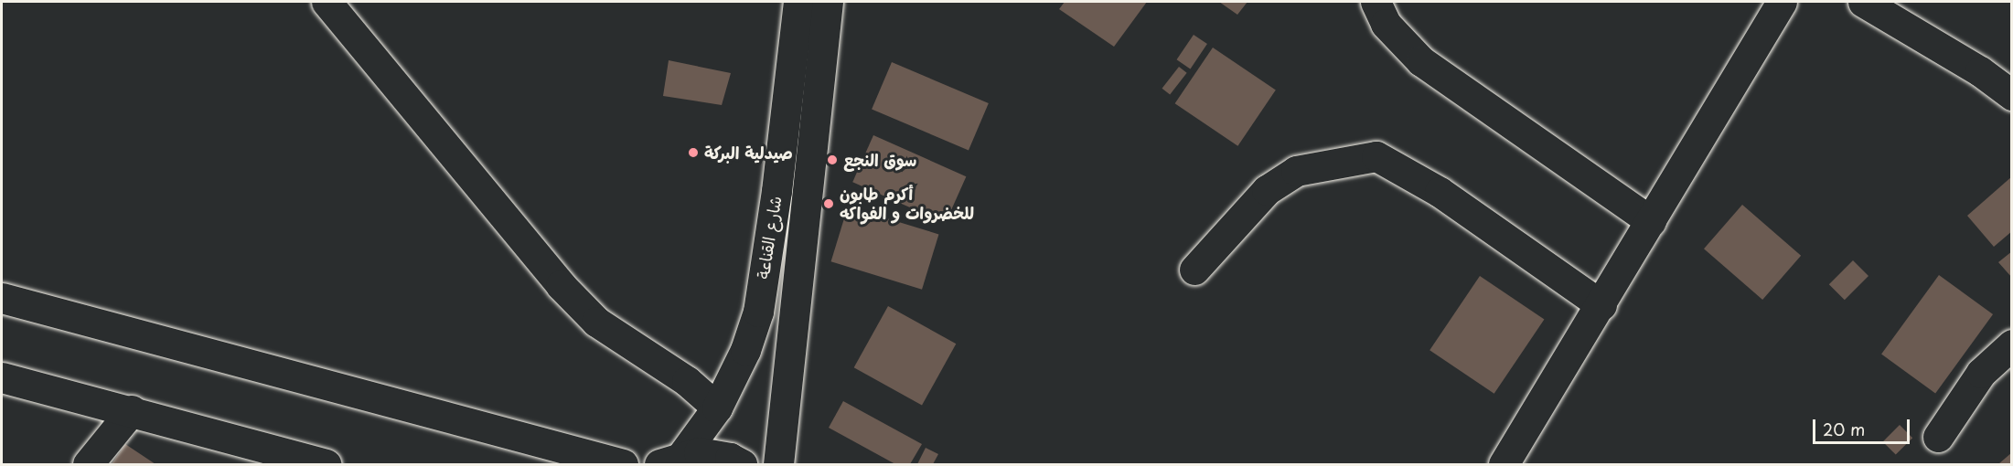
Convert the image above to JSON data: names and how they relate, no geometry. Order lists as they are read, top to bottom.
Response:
{
  "streets": {
    "street": ["شارع القناعة"]
  },
  "places": ["صيدلية البركة", "سوق النجع", "أكرم طابون للخضروات و الفواكه"],
  "scale_bar": "20 m"
}
